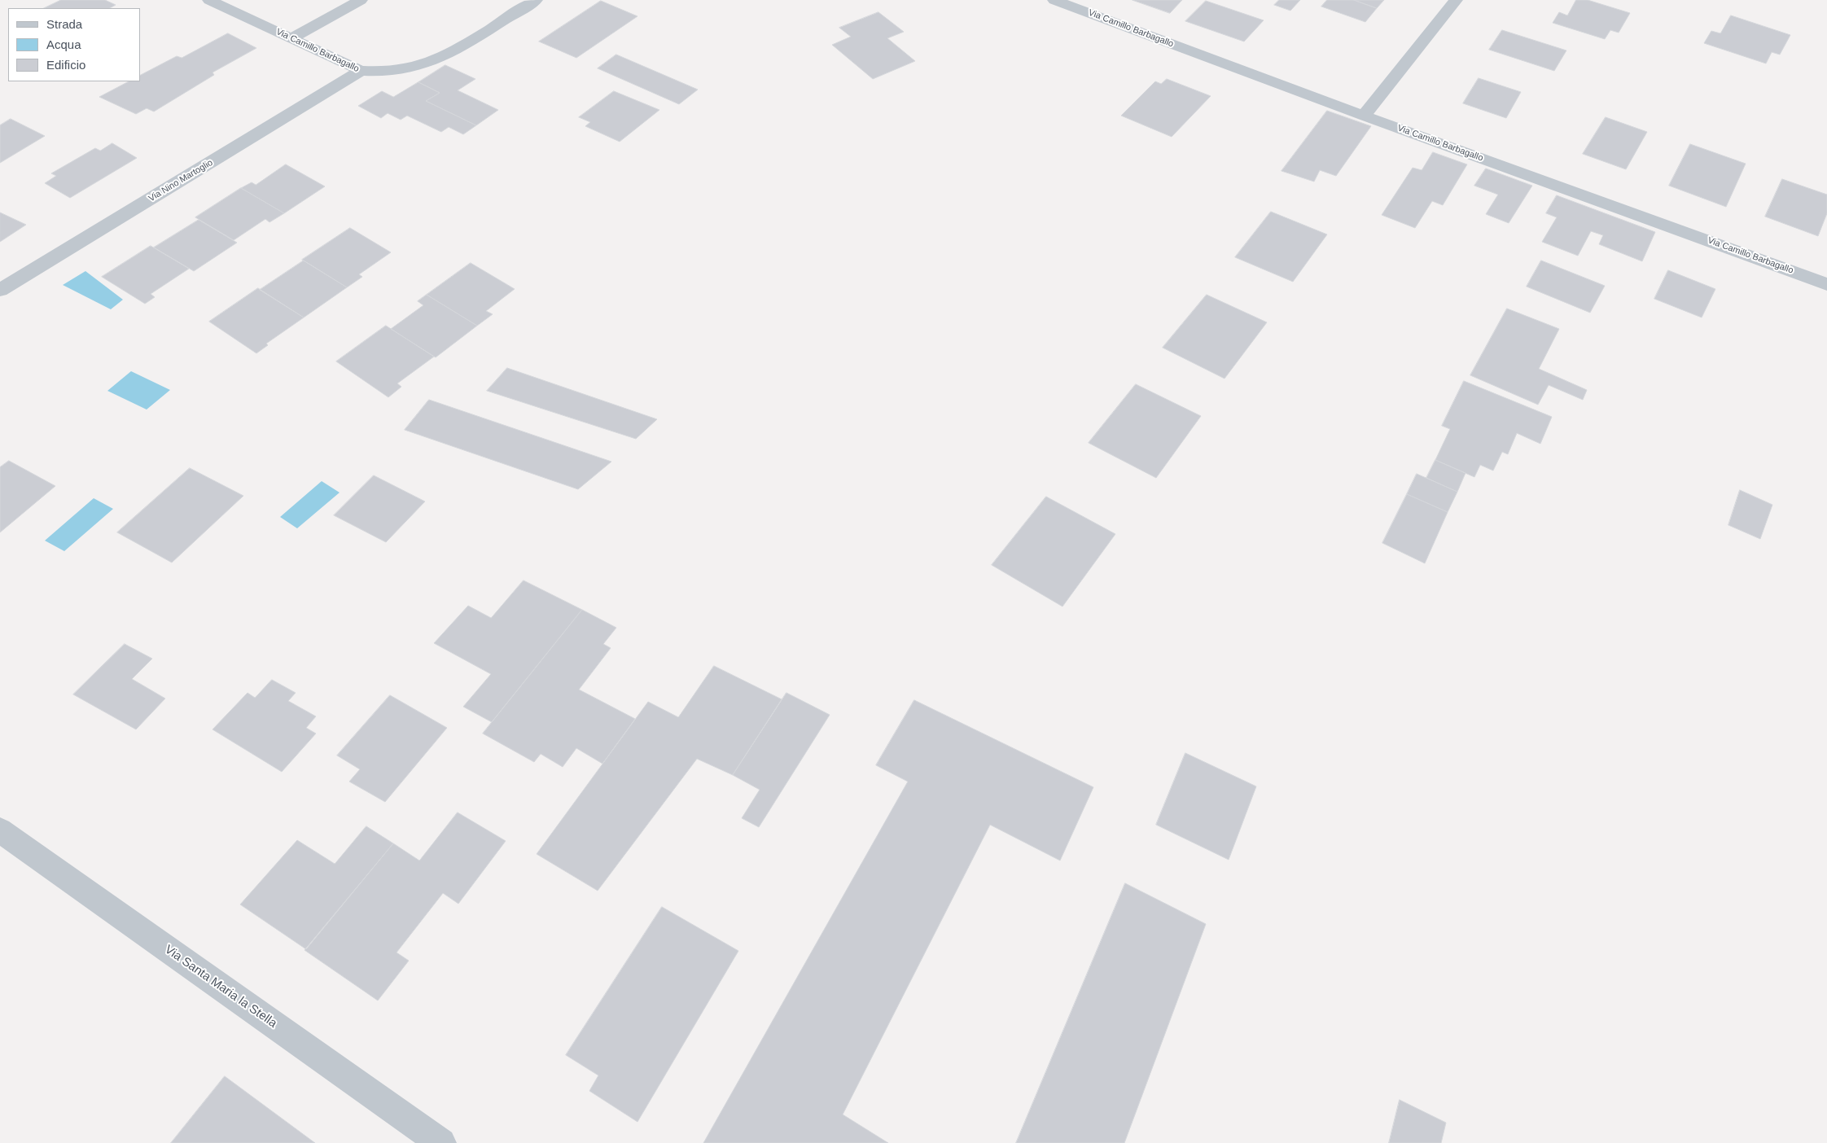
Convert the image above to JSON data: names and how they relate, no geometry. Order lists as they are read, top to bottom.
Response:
{
  "streets": {
    "street": ["Via Camillo Barbagallo", "Via Nino Martoglio", "Via Santa Maria la Stella"]
  },
  "crossings": [
    ["Via Camillo Barbagallo", "Via Nino Martoglio"]
  ],
  "legend": ["Strada", "Acqua", "Edificio"]
}
